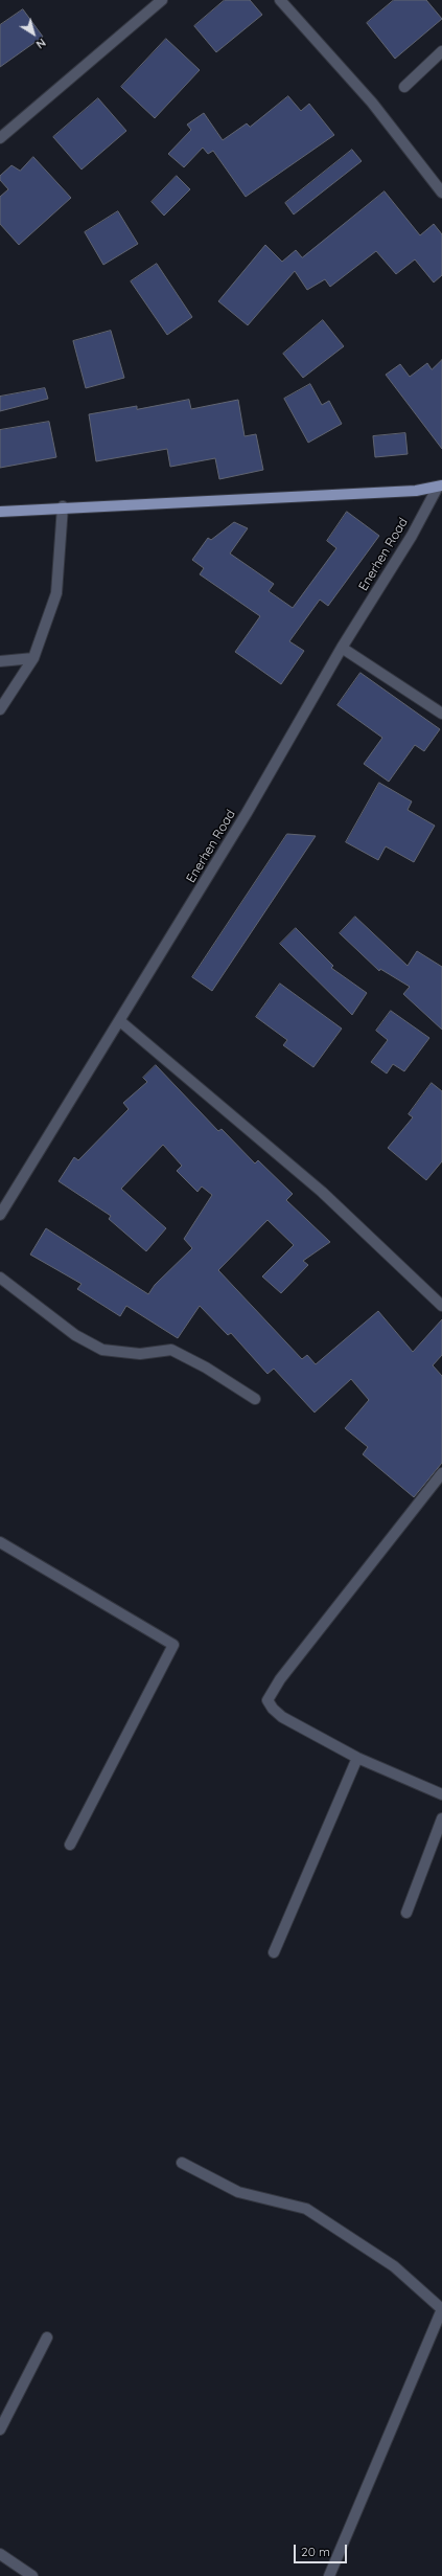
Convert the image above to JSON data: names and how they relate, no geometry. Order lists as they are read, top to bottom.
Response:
{
  "streets": {
    "street": ["Enerhen Road"]
  },
  "scale_bar": "20 m",
  "north": "bottom right"
}
